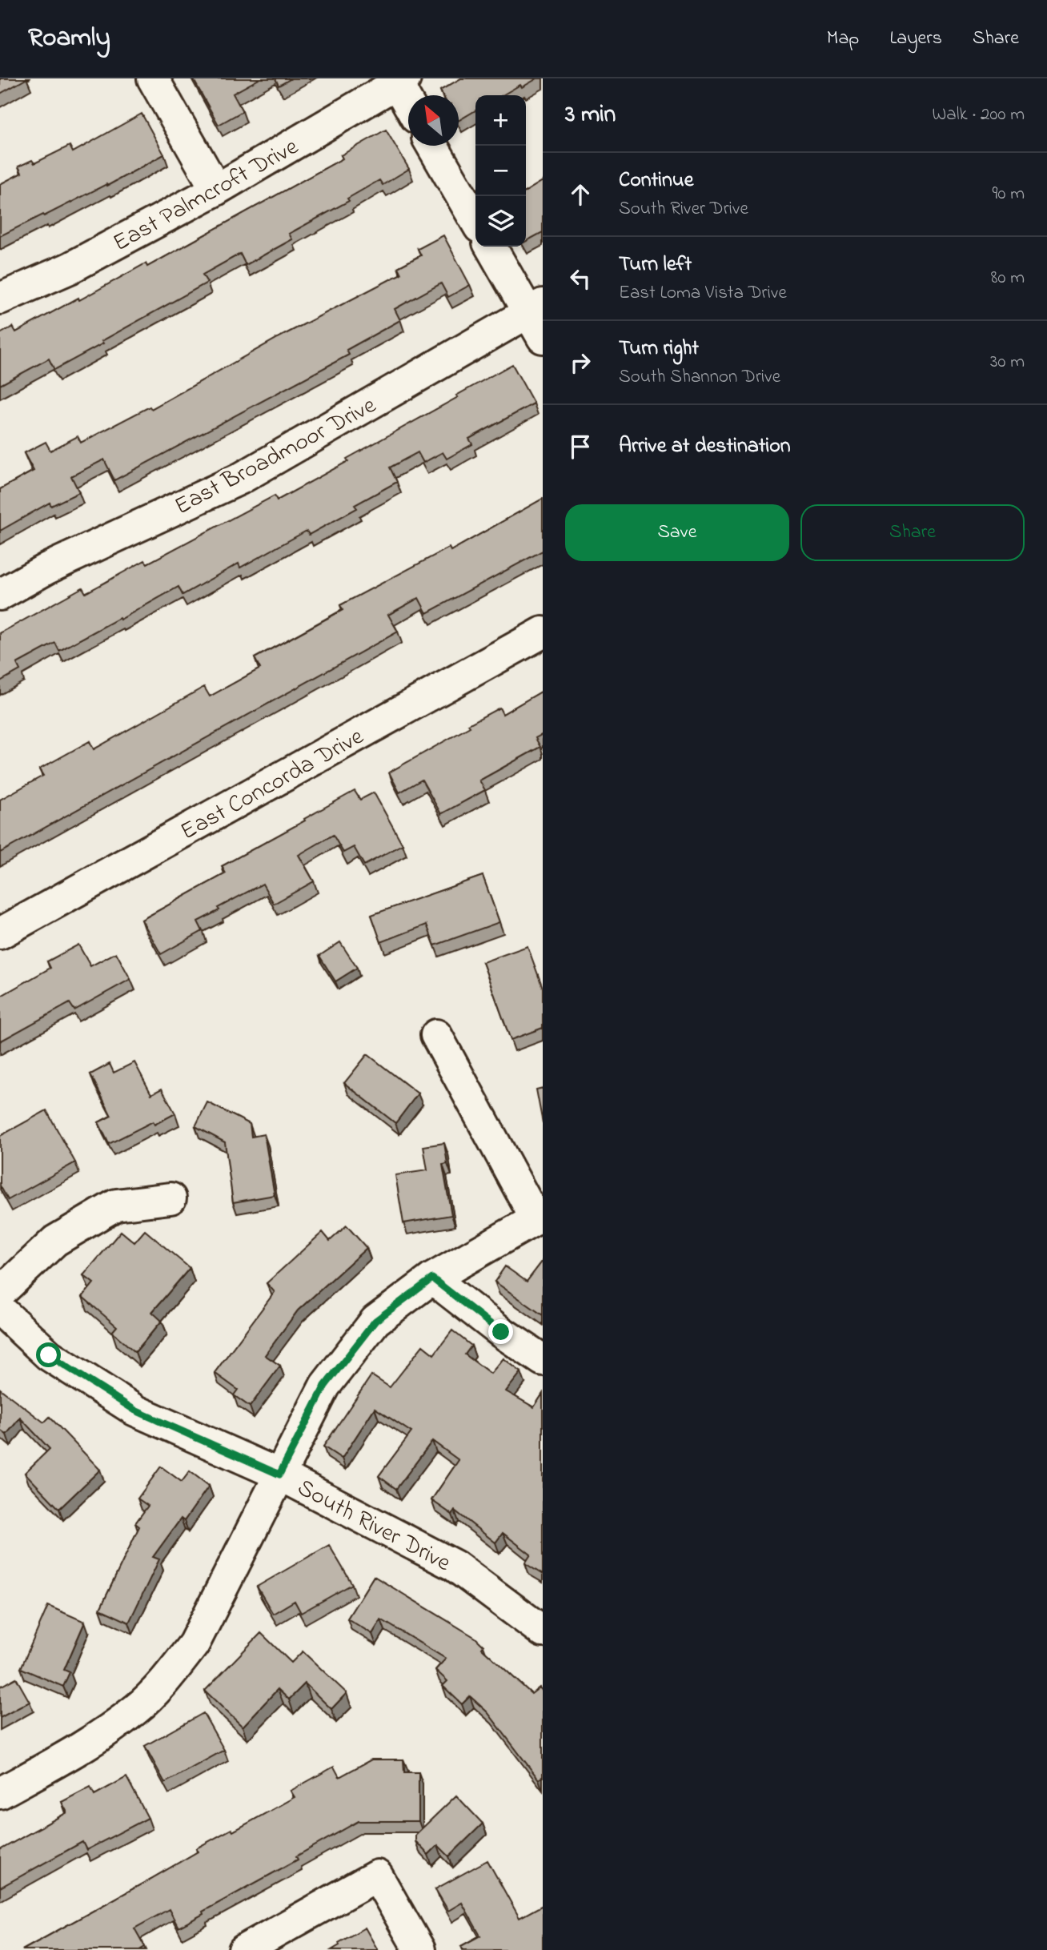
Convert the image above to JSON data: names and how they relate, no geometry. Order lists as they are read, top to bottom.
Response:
{
  "streets": {
    "street": [
      "East Palmcroft Drive",
      "East Broadmoor Drive",
      "East Concorda Drive",
      "South River Drive"
    ]
  },
  "north": "top left",
  "page": {
    "header": "Roamly",
    "nav": ["Map", "Layers", "Share"],
    "heading": ["3 min", "Walk · 200 m"],
    "map_buttons": ["+", "−"],
    "list": [
      ["Continue", "South River Drive", "90 m"],
      ["Turn left", "East Loma Vista Drive", "80 m"],
      ["Turn right", "South Shannon Drive", "30 m"],
      "Arrive at destination"
    ],
    "buttons": ["Save", "Share"]
  }
}
